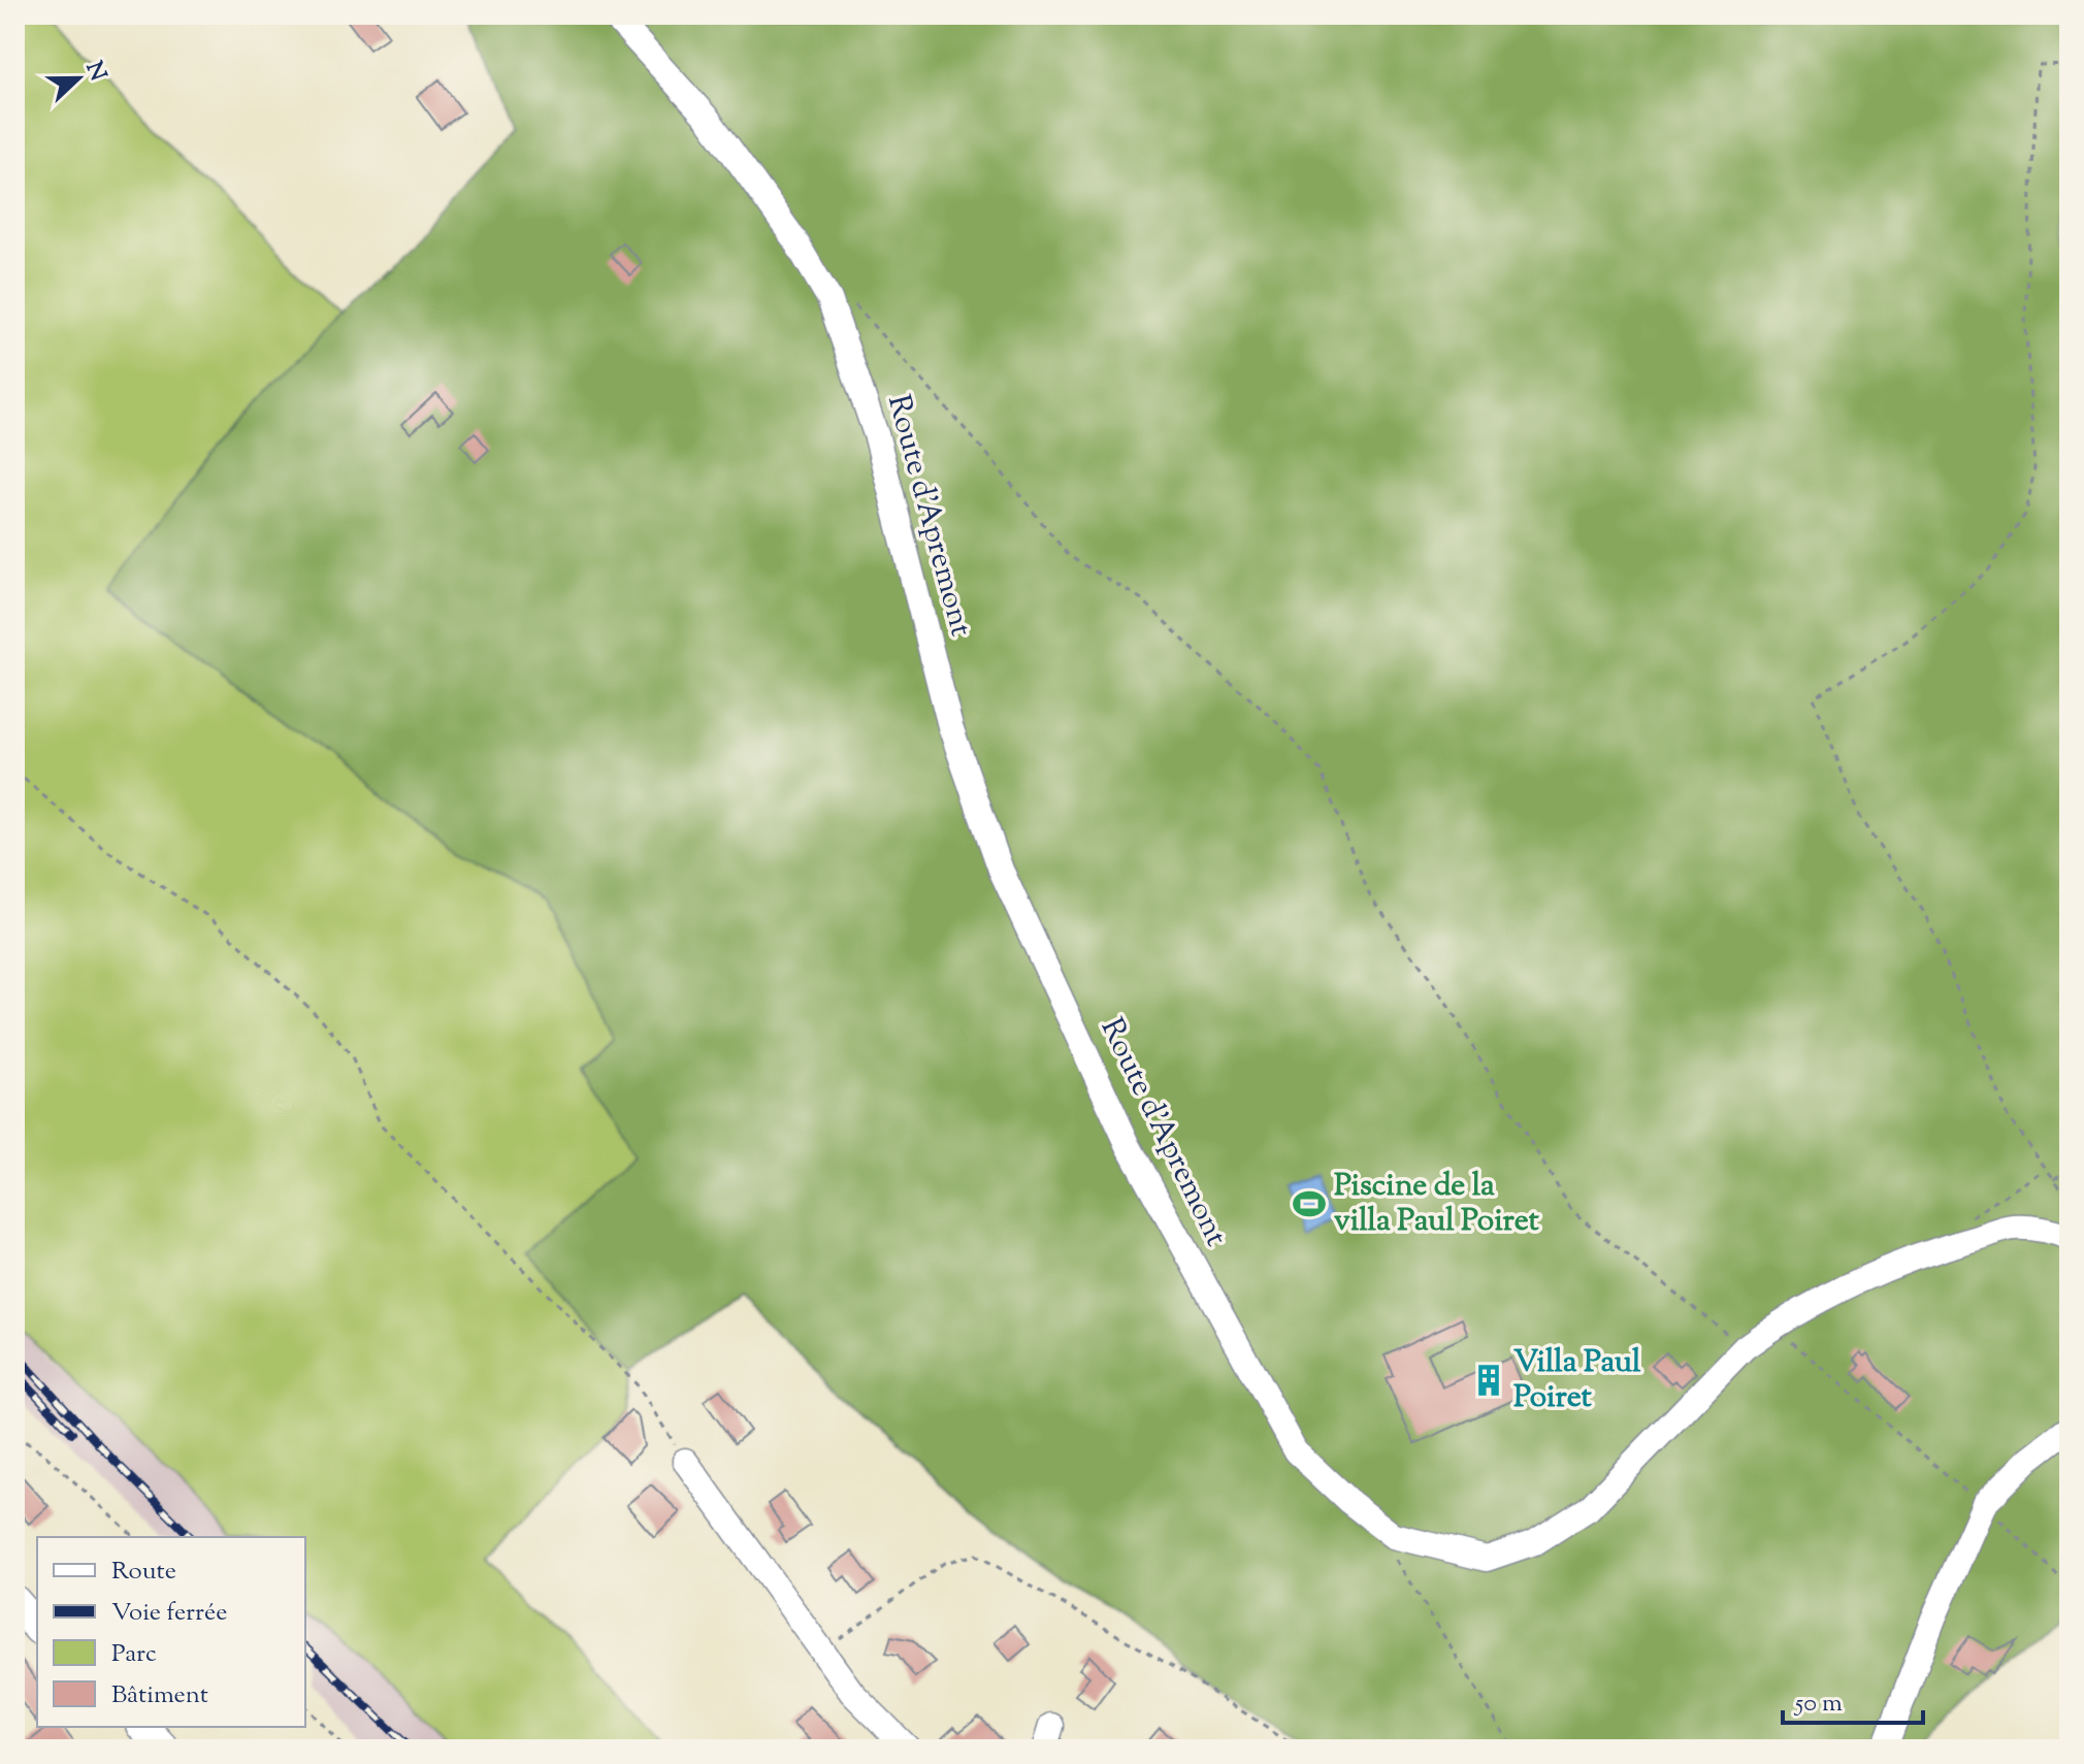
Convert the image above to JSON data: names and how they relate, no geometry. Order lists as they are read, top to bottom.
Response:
{
  "streets": {
    "street": ["Route d'Apremont"]
  },
  "places": {
    "sports": ["Piscine de la villa Paul Poiret"],
    "building": ["Villa Paul Poiret"]
  },
  "legend": [
    "Route",
    "Voie ferrée",
    "Parc",
    "Bâtiment"
  ],
  "scale_bar": "50 m",
  "north": "right"
}
